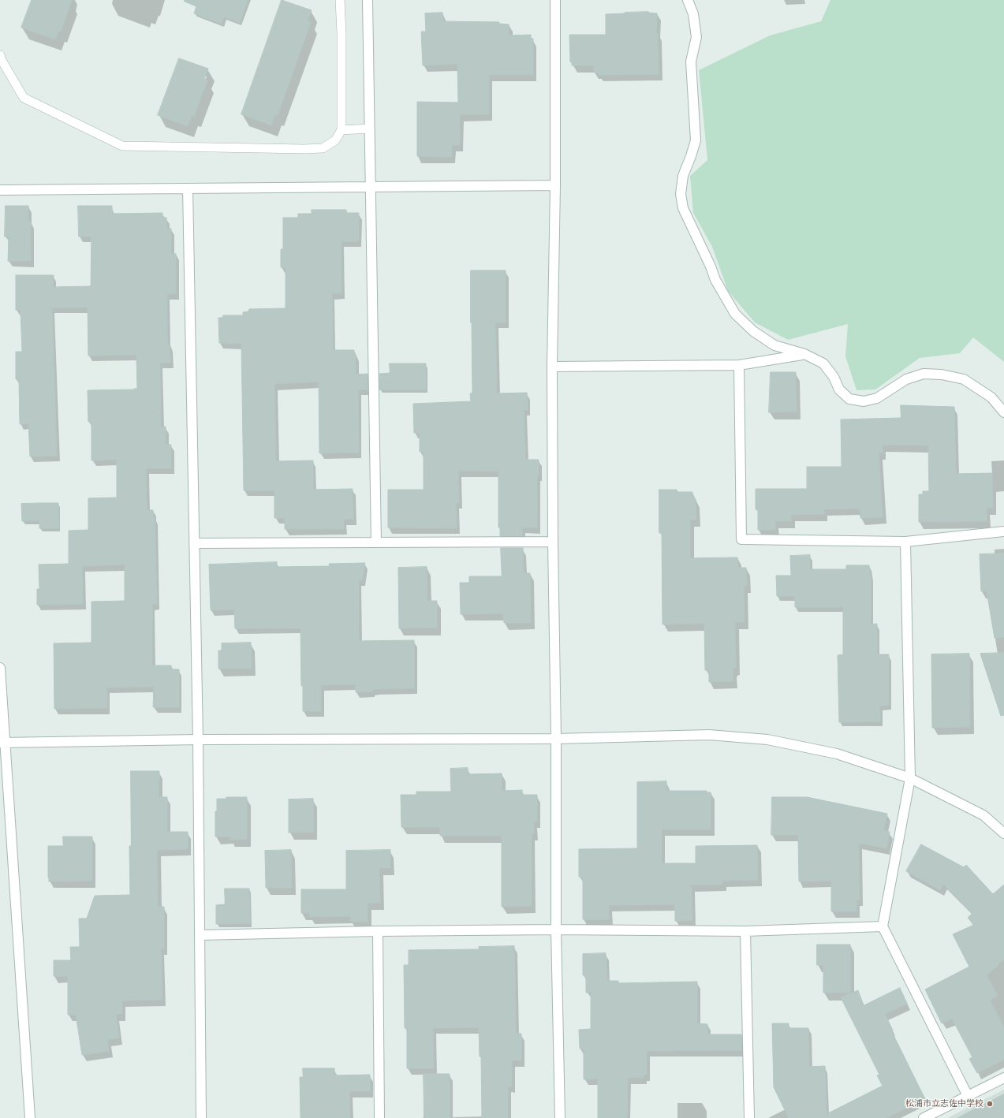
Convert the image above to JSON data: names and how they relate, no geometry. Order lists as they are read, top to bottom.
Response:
{
  "places": ["松浦市立志佐中学校"]
}
